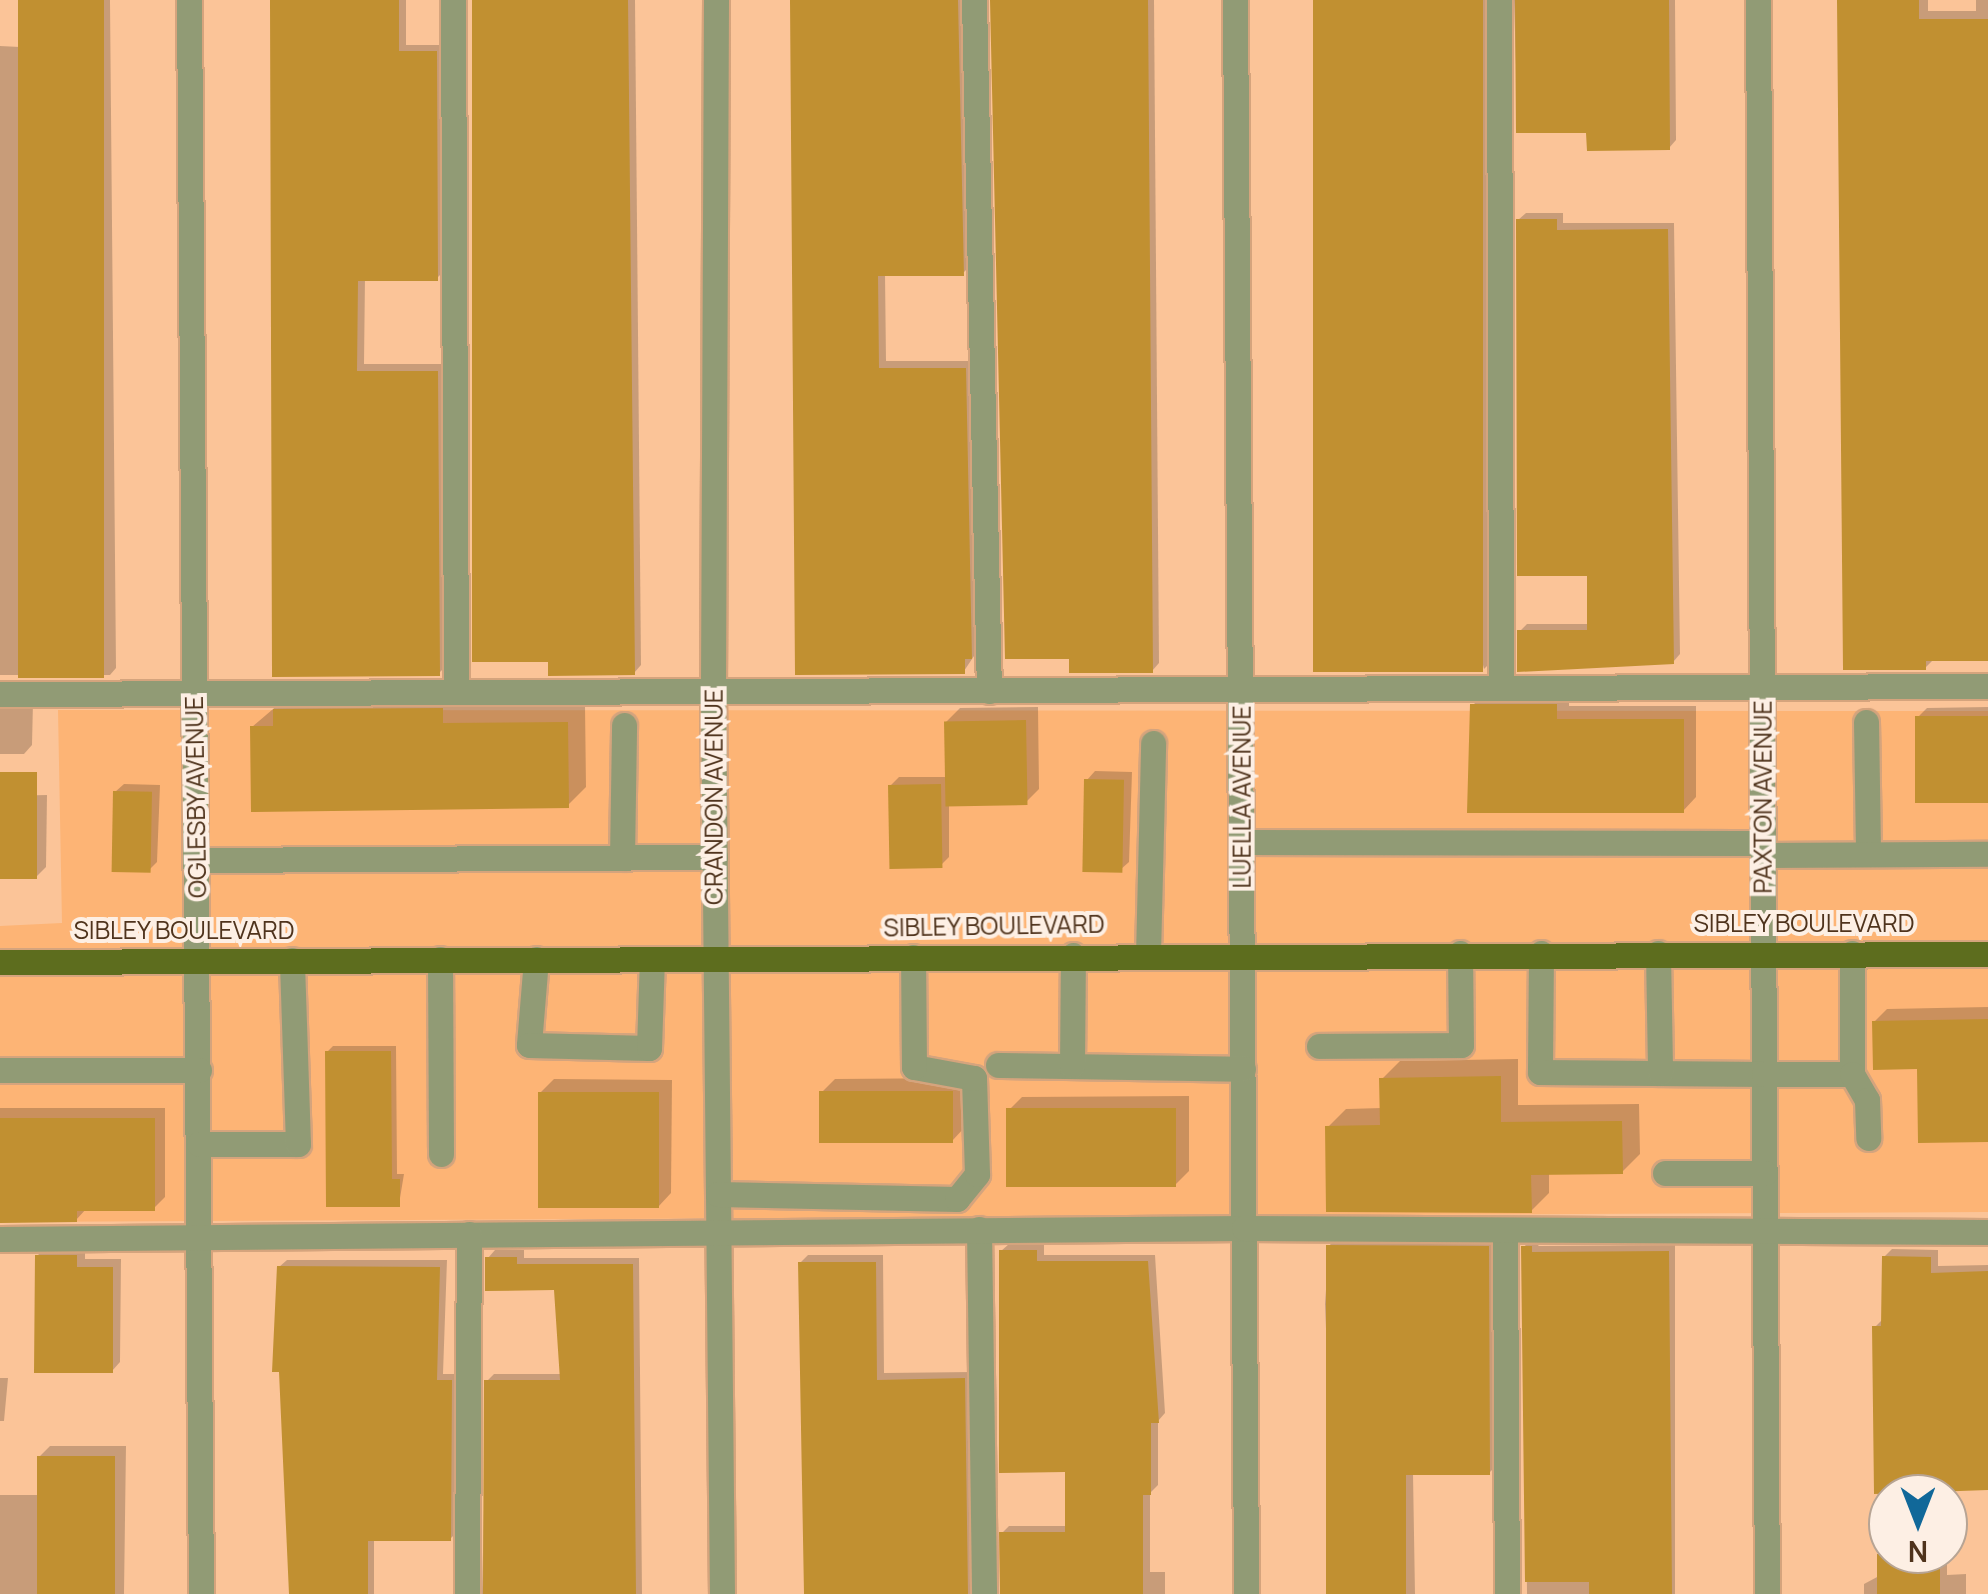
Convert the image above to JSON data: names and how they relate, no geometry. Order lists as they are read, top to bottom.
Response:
{
  "streets": {
    "main road": ["SIBLEY BOULEVARD"],
    "street": [
      "OGLESBY AVENUE",
      "CRANDON AVENUE",
      "LUELLA AVENUE",
      "PAXTON AVENUE"
    ]
  },
  "crossings": [
    ["OGLESBY AVENUE", "SIBLEY BOULEVARD"],
    ["CRANDON AVENUE", "SIBLEY BOULEVARD"],
    ["LUELLA AVENUE", "SIBLEY BOULEVARD"],
    ["PAXTON AVENUE", "SIBLEY BOULEVARD"]
  ],
  "north": "bottom"
}
